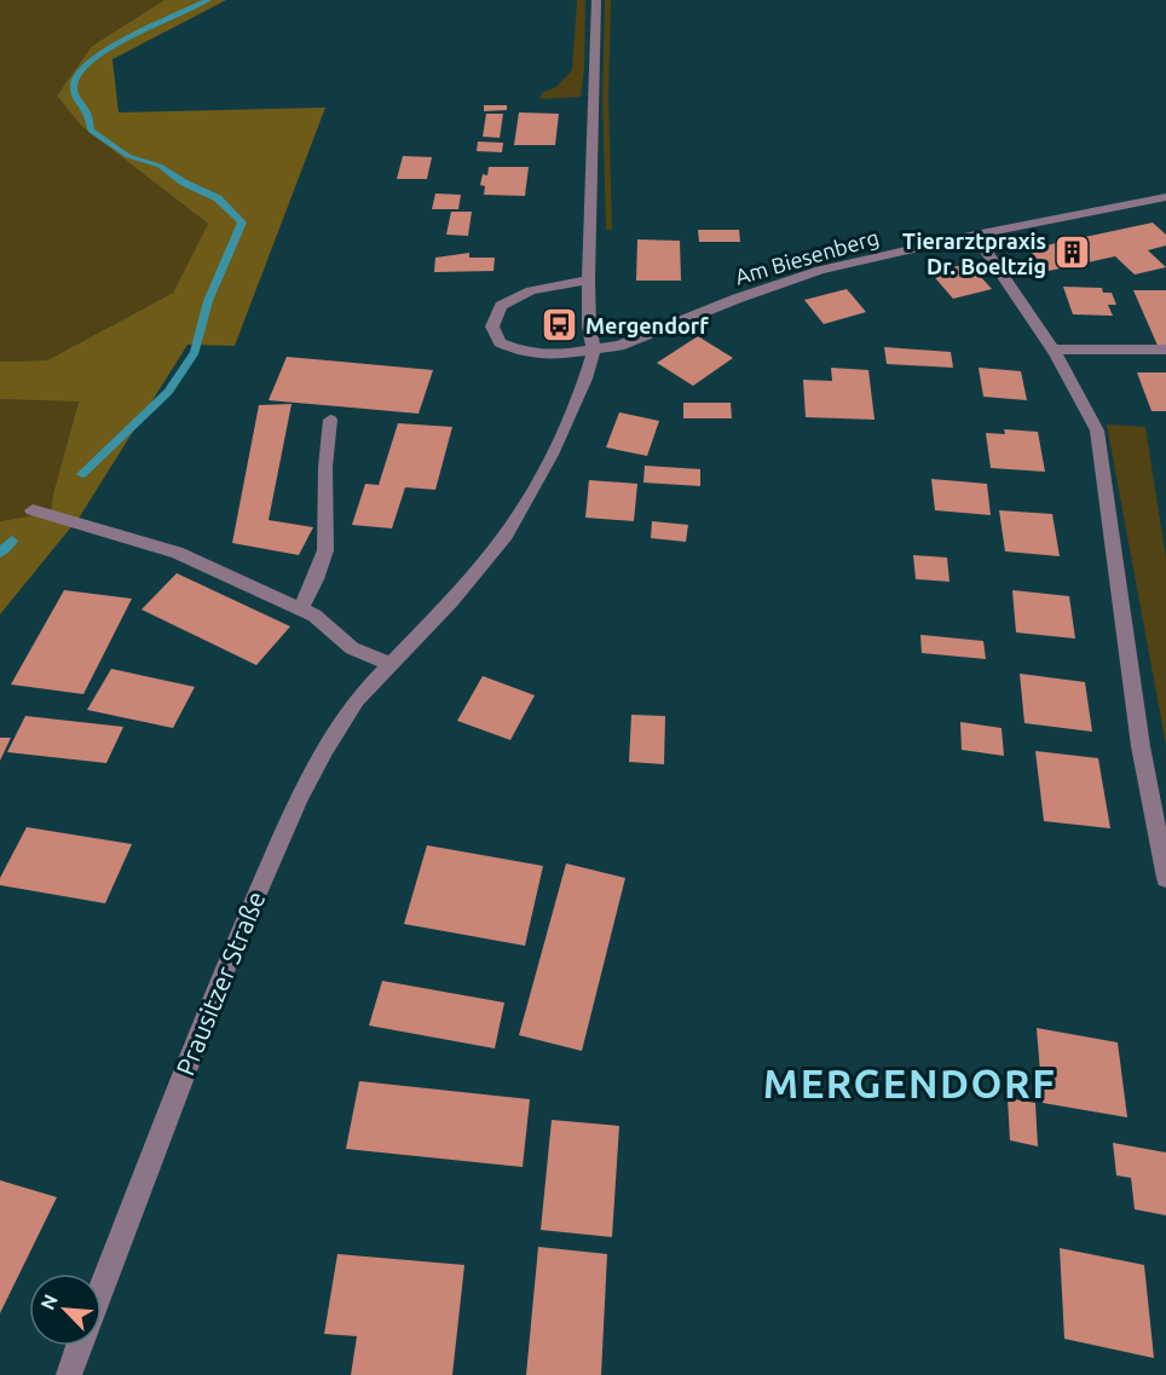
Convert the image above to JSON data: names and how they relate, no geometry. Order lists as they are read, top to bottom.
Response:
{
  "streets": {
    "street": ["Am Biesenberg", "Prausitzer Straße"]
  },
  "crossings": [
    ["Am Biesenberg", "Prausitzer Straße"]
  ],
  "districts": ["MERGENDORF"],
  "places": {
    "building": ["Tierarztpraxis Dr. Boeltzig"],
    "bus stop": ["Mergendorf"]
  },
  "north": "top left"
}
